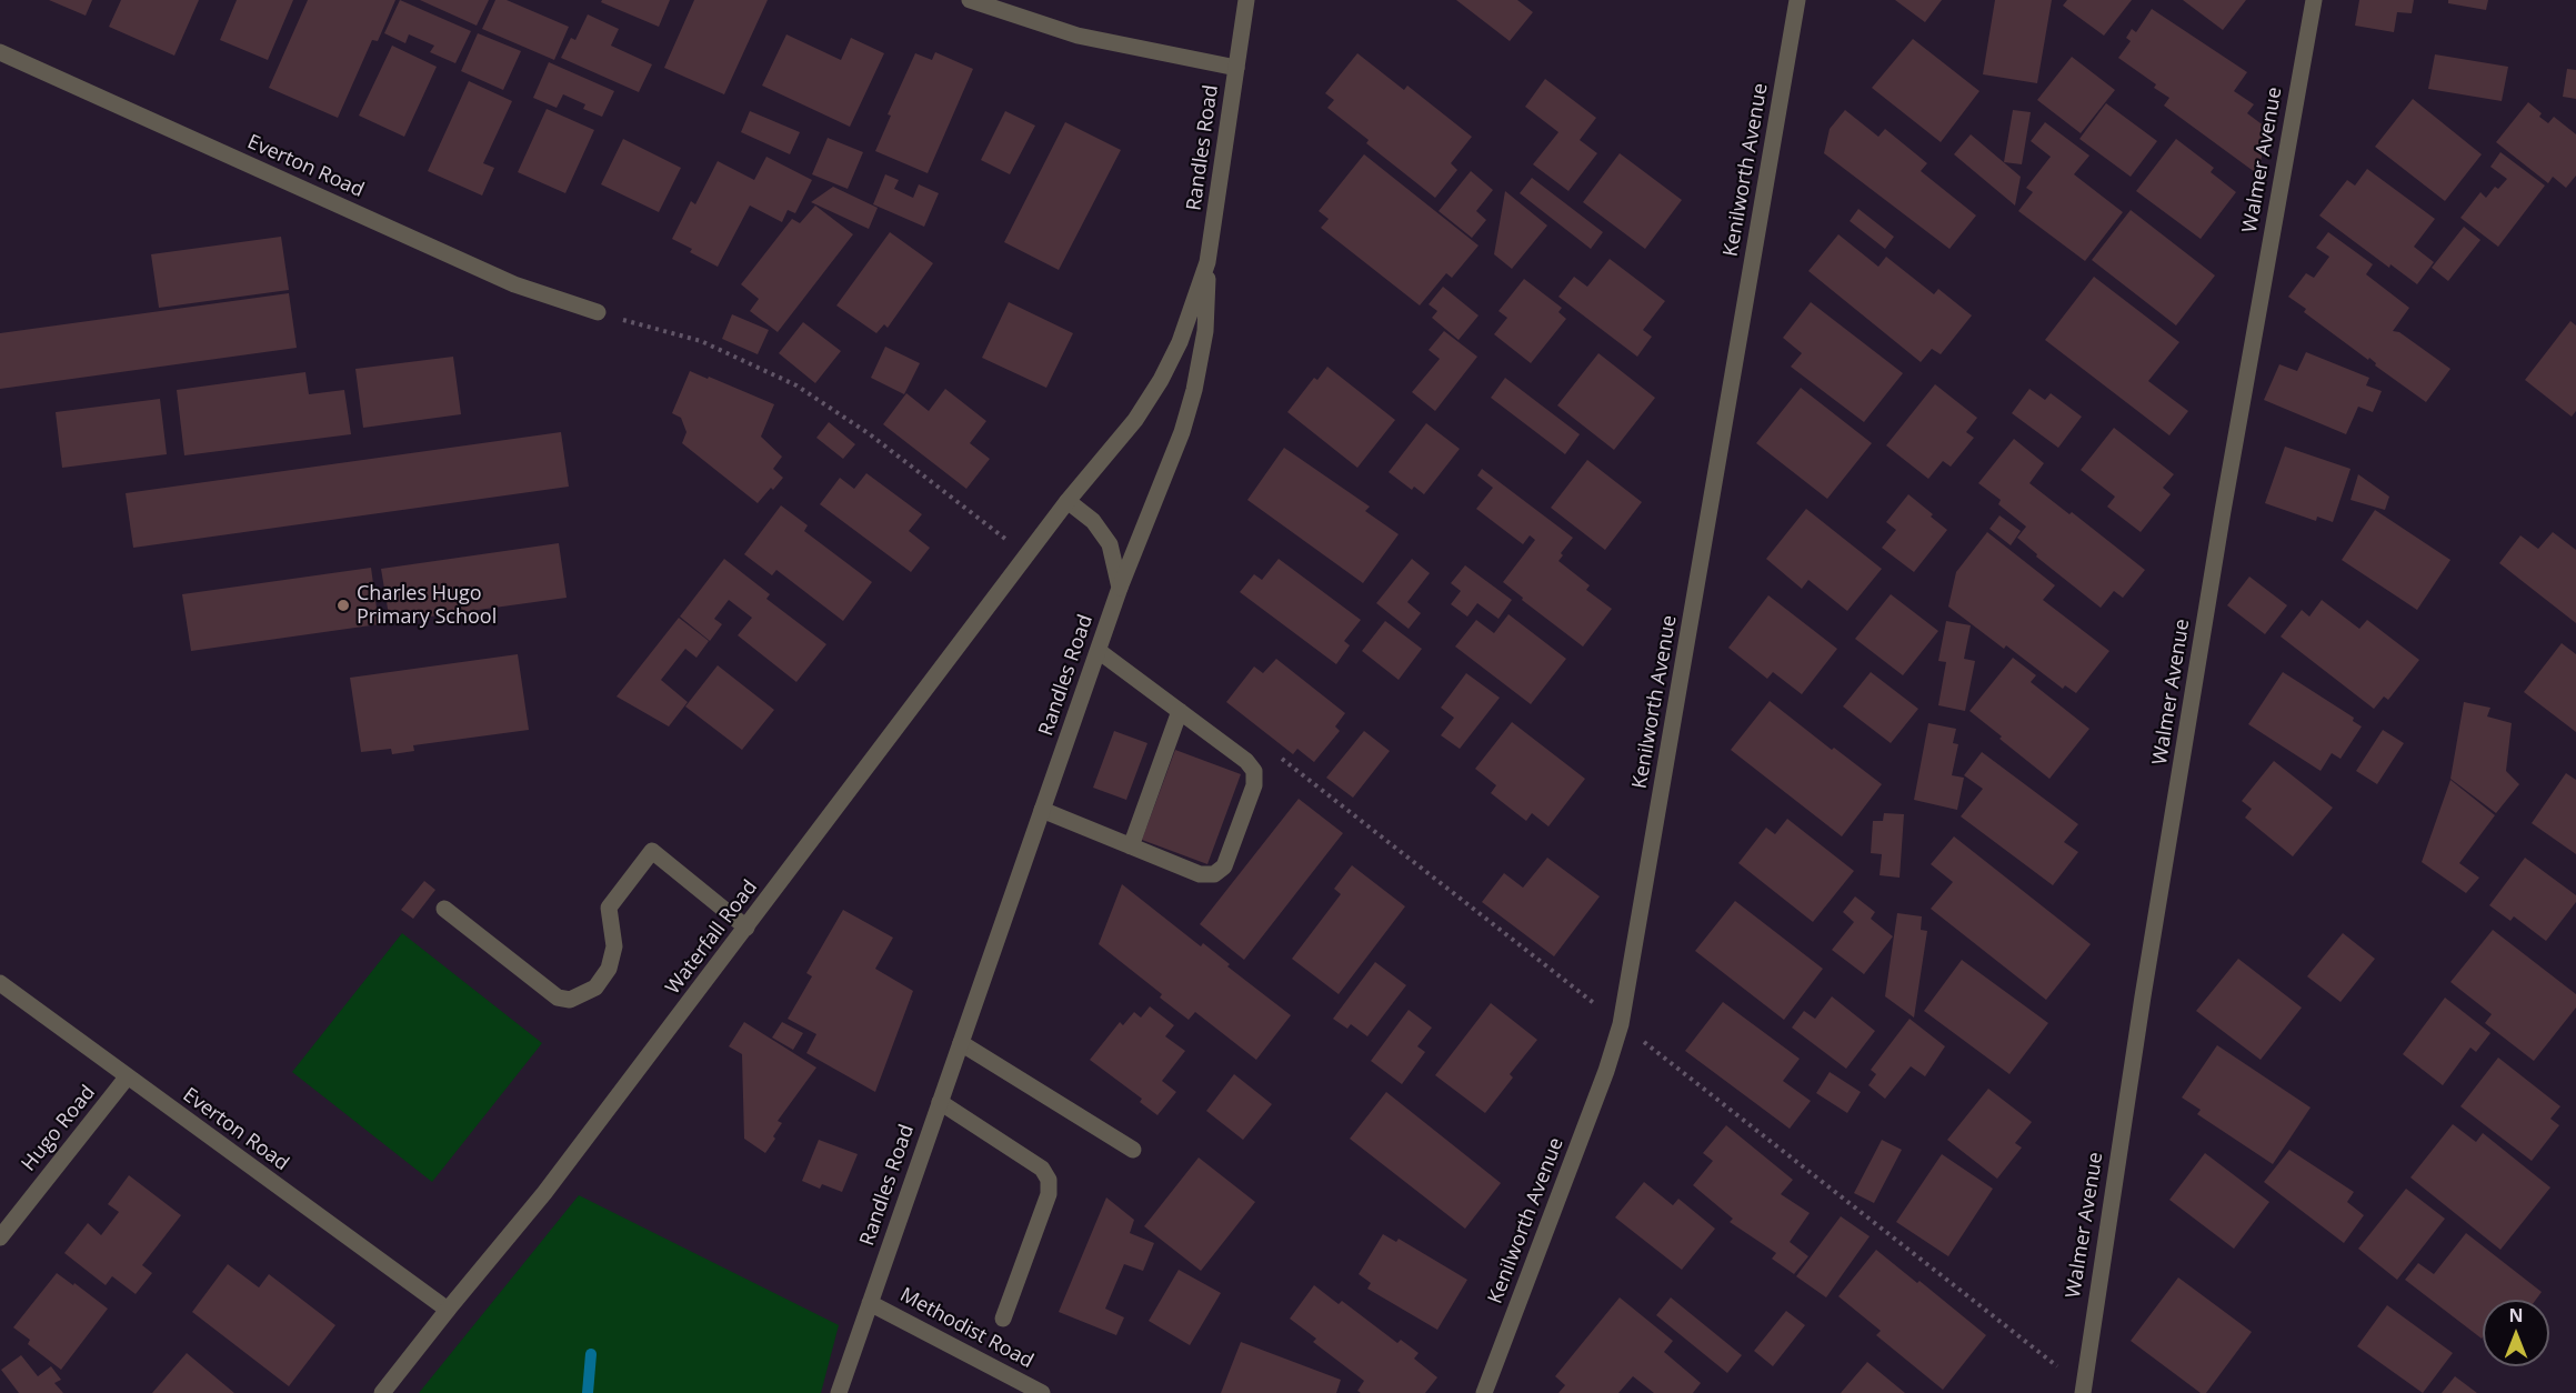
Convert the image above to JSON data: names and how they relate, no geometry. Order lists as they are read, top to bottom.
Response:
{
  "streets": {
    "street": [
      "Randles Road",
      "Walmer Avenue",
      "Everton Road",
      "Kenilworth Avenue",
      "Waterfall Road",
      "Hugo Road",
      "Methodist Road"
    ]
  },
  "crossings": [
    ["Randles Road", "Waterfall Road"],
    ["Randles Road", "Methodist Road"],
    ["Everton Road", "Waterfall Road"],
    ["Everton Road", "Hugo Road"]
  ],
  "places": ["Charles Hugo Primary School"],
  "north": "top"
}
